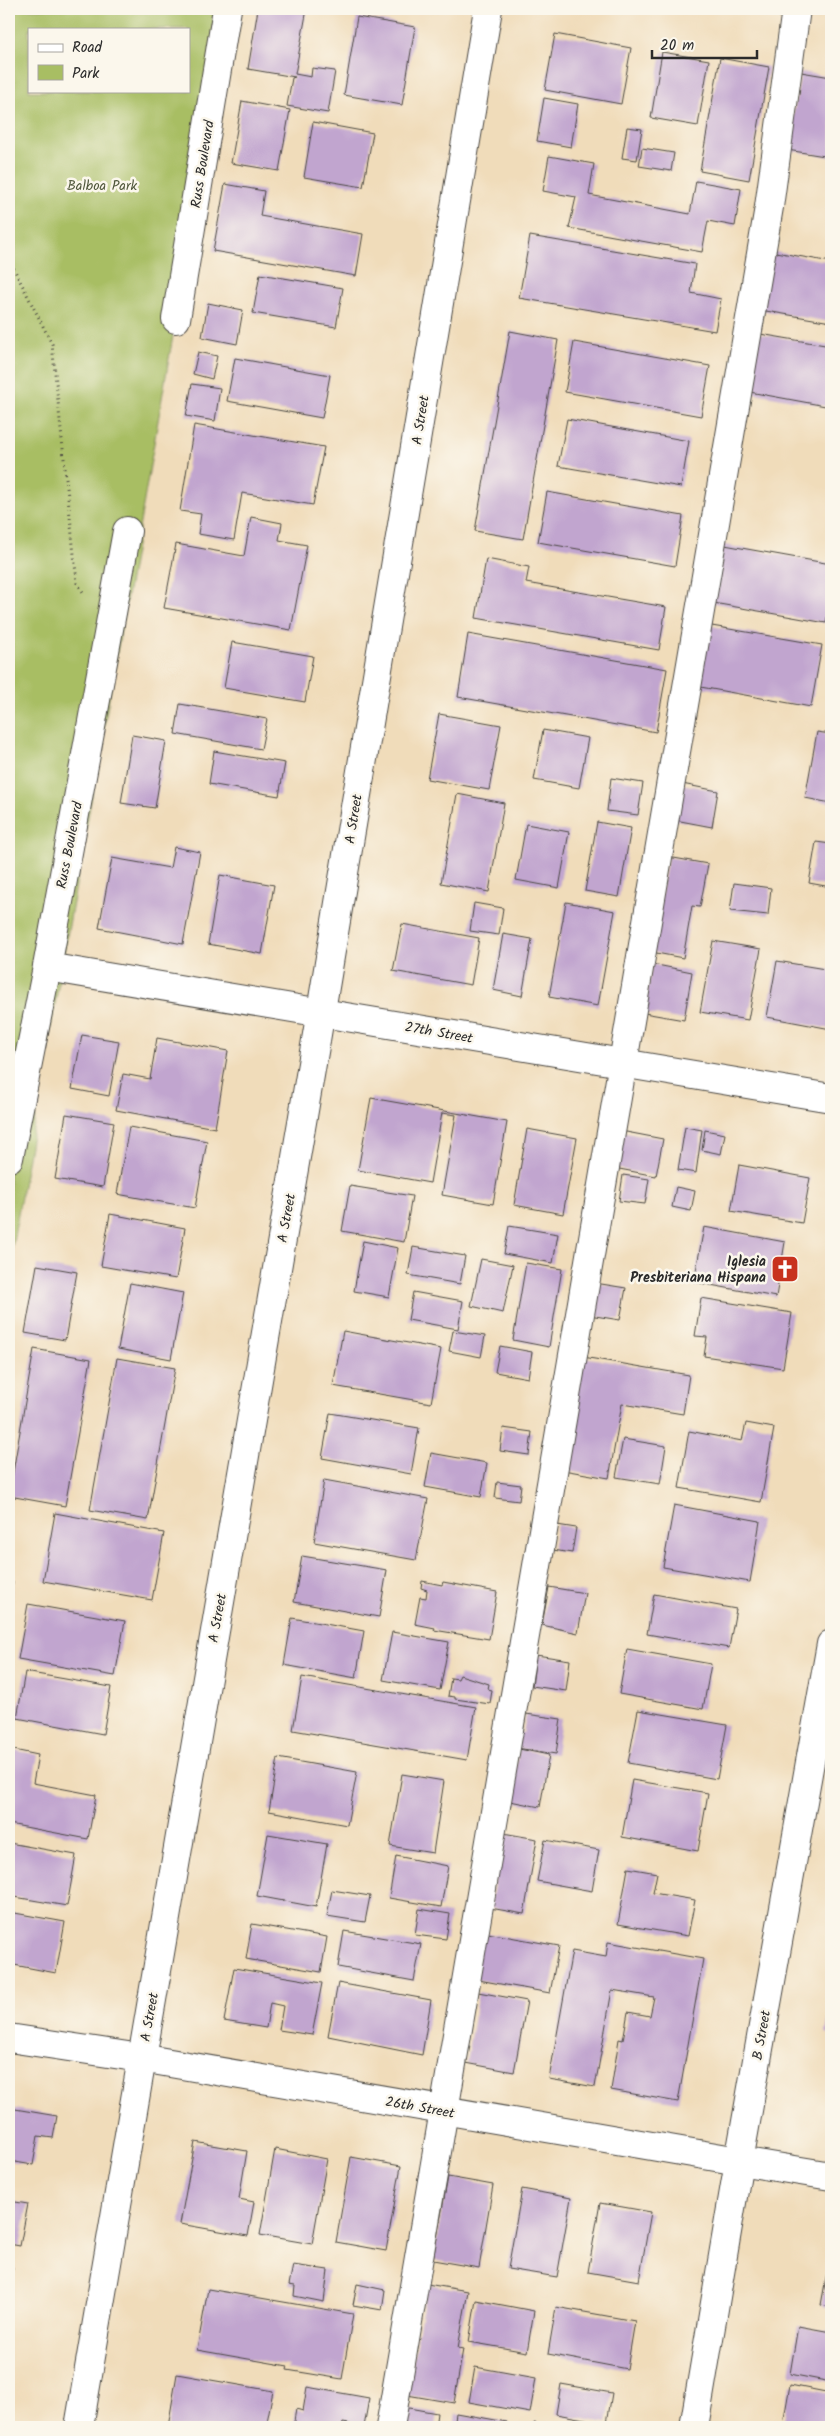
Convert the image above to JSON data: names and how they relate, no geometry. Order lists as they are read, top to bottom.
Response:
{
  "streets": {
    "street": [
      "Russ Boulevard",
      "A Street",
      "27th Street",
      "B Street",
      "26th Street"
    ]
  },
  "crossings": [
    ["Russ Boulevard", "27th Street"],
    ["A Street", "27th Street"],
    ["A Street", "26th Street"],
    ["B Street", "26th Street"]
  ],
  "parks": ["Balboa Park"],
  "places": {
    "church": ["Iglesia Presbiteriana Hispana"]
  },
  "legend": ["Road", "Park"],
  "scale_bar": "20 m"
}
